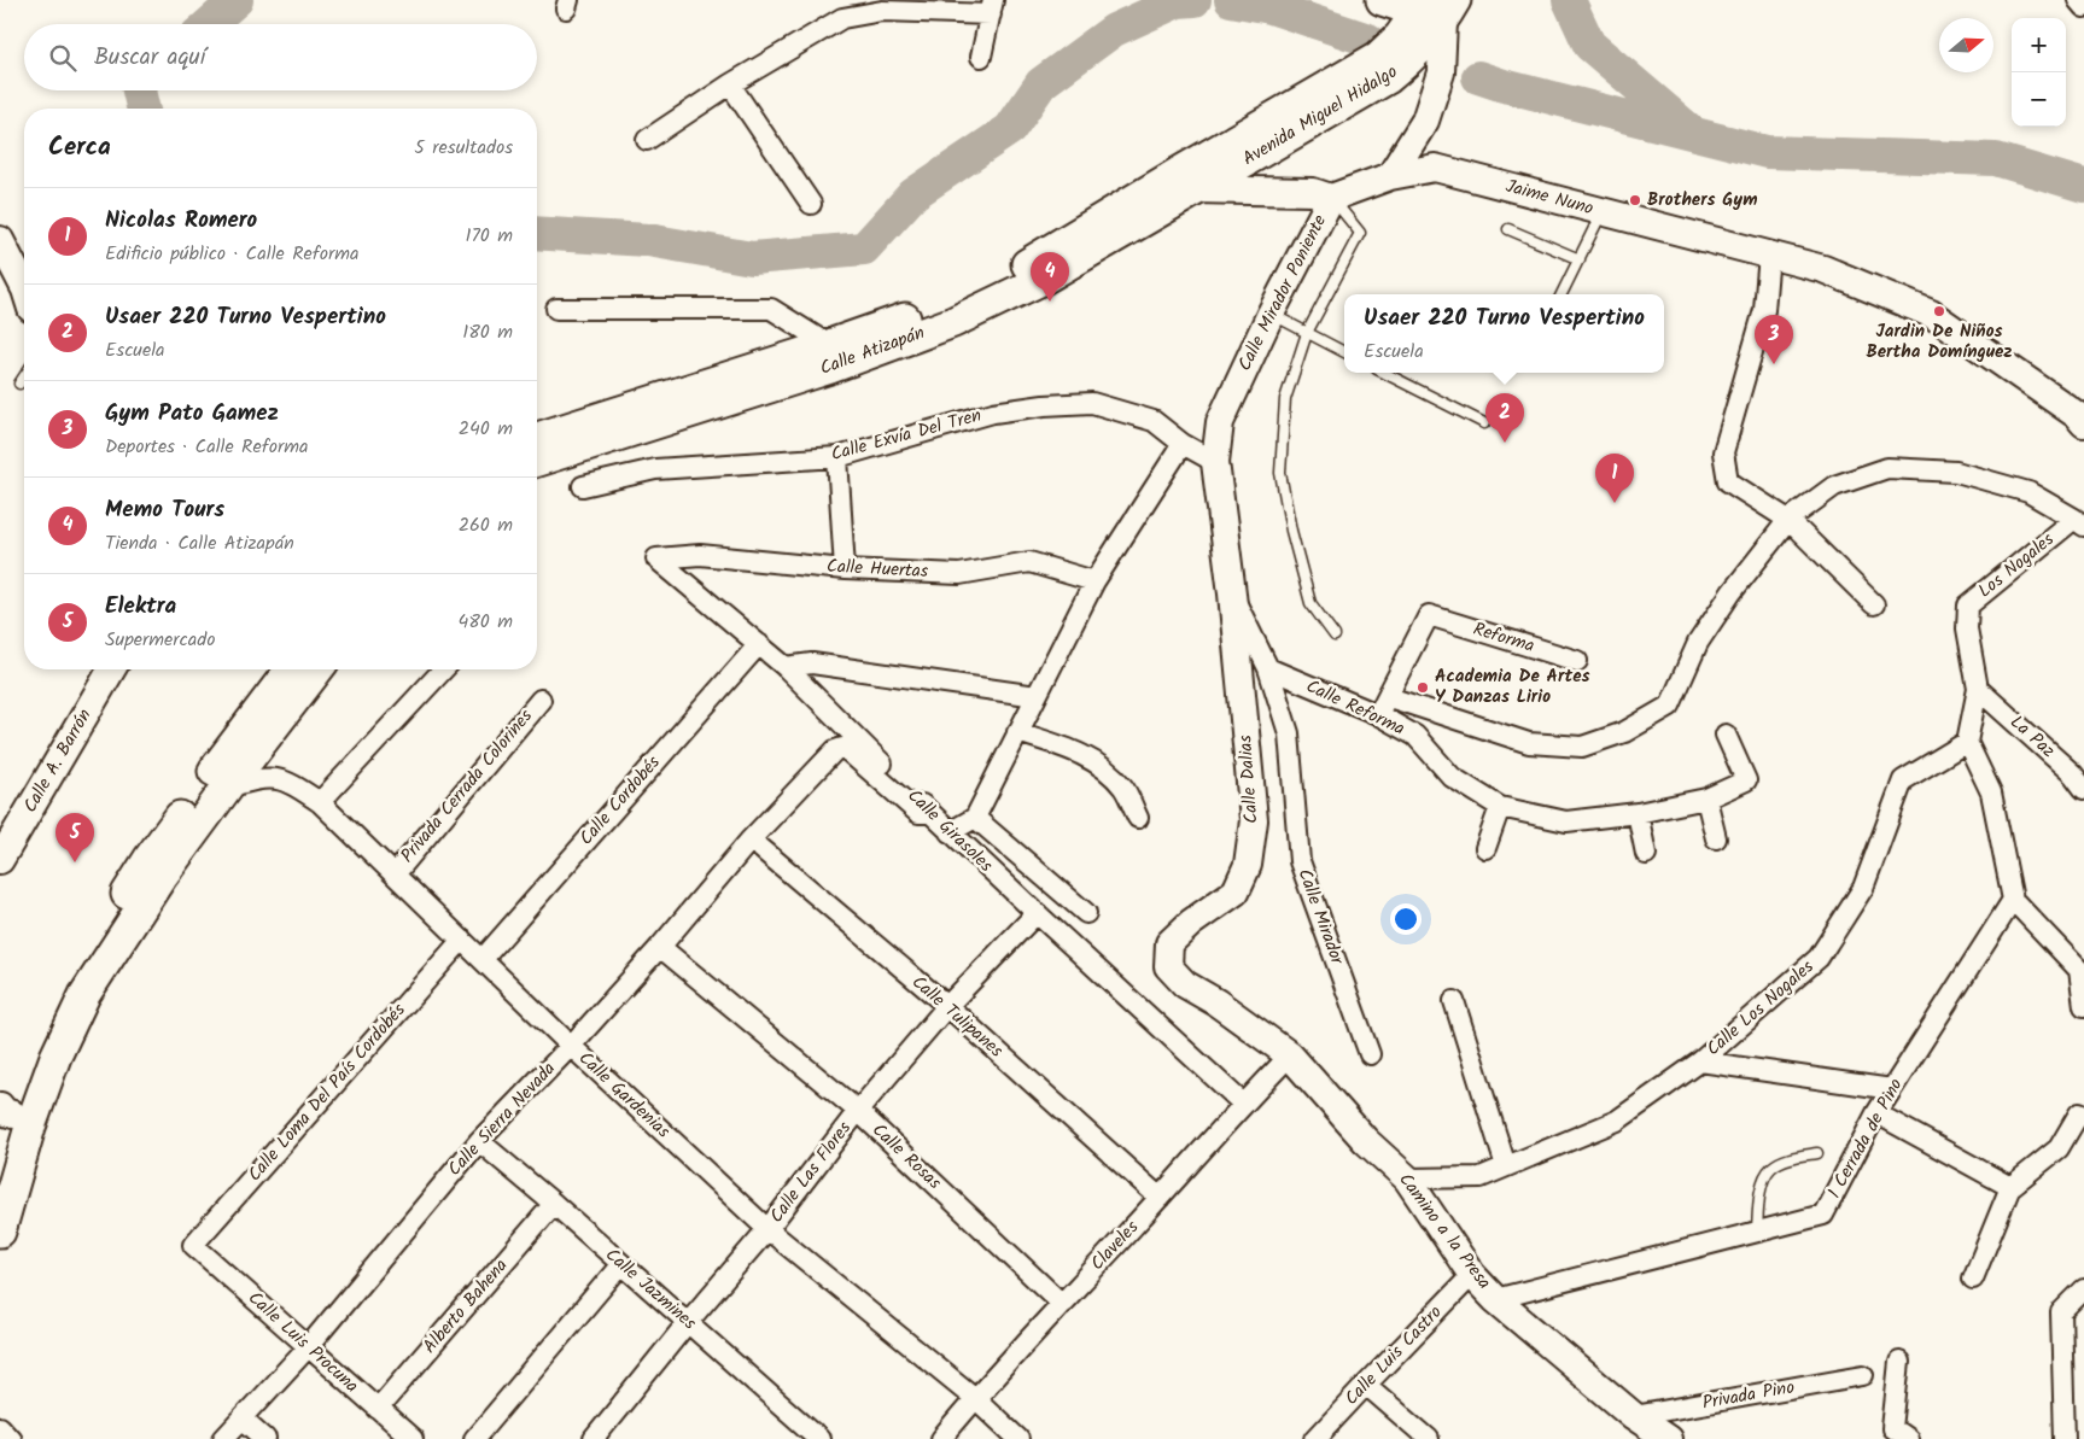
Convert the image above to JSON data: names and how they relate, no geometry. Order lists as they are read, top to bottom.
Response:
{
  "streets": {
    "main road": ["Avenida Miguel Hidalgo", "Calle Atizapán"],
    "street": [
      "Jaime Nuno",
      "Calle Mirador Poniente",
      "Calle Exvía Del Tren",
      "Los Nogales",
      "Calle Huertas",
      "Reforma",
      "Calle Reforma",
      "La Paz",
      "Calle A. Barrón",
      "Calle Dalias",
      "Privada Cerrada Colorines",
      "Calle Cordobés",
      "Calle Girasoles",
      "Calle Mirador",
      "Calle Los Nogales",
      "Calle Tulipanes",
      "Calle Loma Del País Cordobés",
      "Calle Gardenias",
      "Calle Sierra Nevada",
      "1 Cerrada de Pino",
      "Calle Rosas",
      "Calle Las Flores",
      "Camino a la Presa",
      "Claveles",
      "Calle Jazmines",
      "Alberto Bahena",
      "Calle Luis Procuna",
      "Calle Luis Castro",
      "Privada Pino"
    ]
  },
  "crossings": [
    ["Avenida Miguel Hidalgo", "Calle Atizapán"],
    ["Jaime Nuno", "Calle Mirador Poniente"],
    ["Calle Mirador Poniente", "Calle Exvía Del Tren"],
    ["Los Nogales", "Calle Reforma"],
    ["Los Nogales", "La Paz"],
    ["Calle Huertas", "Calle Girasoles"],
    ["Reforma", "Calle Reforma"],
    ["Calle Reforma", "Calle Mirador"],
    ["Calle Dalias", "Camino a la Presa"],
    ["Calle Dalias", "Claveles"],
    ["Privada Cerrada Colorines", "Calle Gardenias"],
    ["Calle Cordobés", "Calle Girasoles"],
    ["Calle Cordobés", "Calle Gardenias"],
    ["Calle Girasoles", "Calle Sierra Nevada"],
    ["Calle Girasoles", "Calle Las Flores"],
    ["Calle Girasoles", "Claveles"],
    ["Calle Los Nogales", "Camino a la Presa"],
    ["Calle Tulipanes", "Calle Sierra Nevada"],
    ["Calle Tulipanes", "Calle Las Flores"],
    ["Calle Tulipanes", "Claveles"],
    ["Calle Loma Del País Cordobés", "Calle Gardenias"],
    ["Calle Loma Del País Cordobés", "Calle Luis Procuna"],
    ["Calle Gardenias", "Calle Sierra Nevada"],
    ["Calle Gardenias", "Calle Las Flores"],
    ["Calle Gardenias", "Claveles"],
    ["Calle Sierra Nevada", "Calle Rosas"],
    ["Calle Sierra Nevada", "Calle Jazmines"],
    ["Calle Sierra Nevada", "Calle Luis Procuna"],
    ["1 Cerrada de Pino", "Camino a la Presa"],
    ["Calle Rosas", "Calle Las Flores"],
    ["Calle Rosas", "Claveles"],
    ["Calle Las Flores", "Calle Jazmines"],
    ["Camino a la Presa", "Claveles"],
    ["Camino a la Presa", "Calle Luis Castro"],
    ["Camino a la Presa", "Privada Pino"],
    ["Calle Jazmines", "Alberto Bahena"],
    ["Alberto Bahena", "Calle Luis Procuna"]
  ],
  "places": ["Brothers Gym", "Jardin De Niños Bertha Domínguez", "Academia De Artes Y Danzas Lirio"],
  "north": "right",
  "page": {
    "map_buttons": ["+", "−"],
    "search": "Buscar aquí",
    "heading": ["Cerca", "5 resultados"],
    "list": [
      {
        "mark": "1",
        "name": "Nicolas Romero",
        "note": "Edificio público · Calle Reforma",
        "value": "170 m"
      },
      {
        "mark": "2",
        "name": "Usaer 220 Turno Vespertino",
        "note": "Escuela",
        "value": "180 m"
      },
      {
        "mark": "3",
        "name": "Gym Pato Gamez",
        "note": "Deportes · Calle Reforma",
        "value": "240 m"
      },
      {
        "mark": "4",
        "name": "Memo Tours",
        "note": "Tienda · Calle Atizapán",
        "value": "260 m"
      },
      {
        "mark": "5",
        "name": "Elektra",
        "note": "Supermercado",
        "value": "480 m"
      }
    ],
    "pins": [
      "4",
      "3",
      "2",
      "1",
      "5"
    ],
    "popup": ["Usaer 220 Turno Vespertino", "Escuela"]
  }
}
